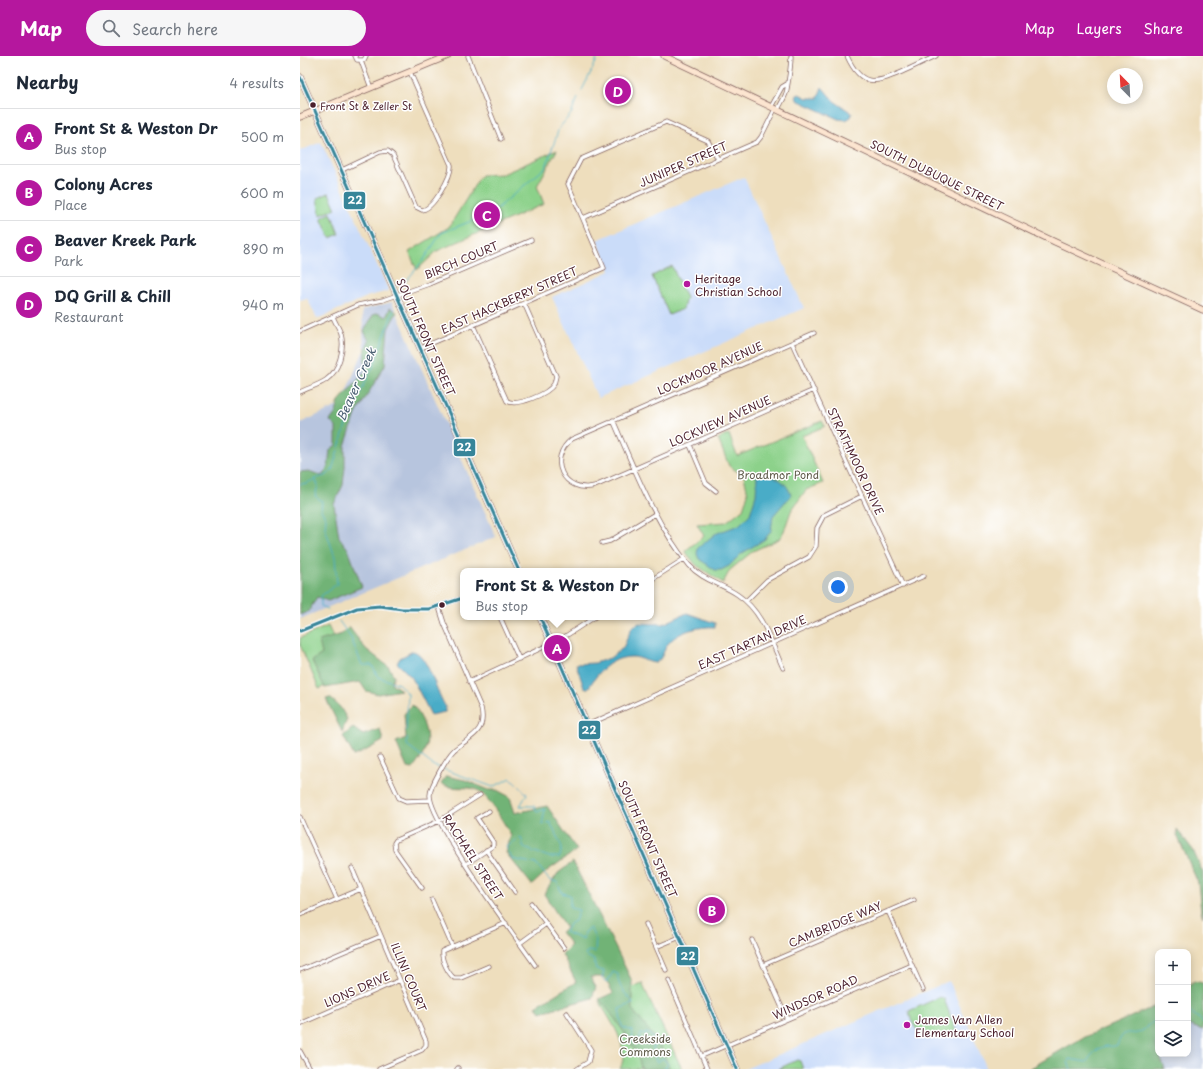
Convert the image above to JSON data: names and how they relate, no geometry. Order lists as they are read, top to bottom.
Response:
{
  "streets": {
    "street": [
      "JUNIPER STREET",
      "SOUTH DUBUQUE STREET",
      "BIRCH COURT",
      "EAST HACKBERRY STREET",
      "SOUTH FRONT STREET",
      "LOCKMOOR AVENUE",
      "LOCKVIEW AVENUE",
      "STRATHMOOR DRIVE",
      "EAST TARTAN DRIVE",
      "RACHAEL STREET",
      "CAMBRIDGE WAY",
      "ILLINI COURT",
      "LIONS DRIVE",
      "WINDSOR ROAD"
    ]
  },
  "crossings": [
    ["JUNIPER STREET", "SOUTH DUBUQUE STREET"],
    ["JUNIPER STREET", "EAST HACKBERRY STREET"],
    ["BIRCH COURT", "SOUTH FRONT STREET"],
    ["EAST HACKBERRY STREET", "SOUTH FRONT STREET"],
    ["SOUTH FRONT STREET", "EAST TARTAN DRIVE"],
    ["SOUTH FRONT STREET", "WINDSOR ROAD"],
    ["LOCKMOOR AVENUE", "LOCKVIEW AVENUE"],
    ["LOCKMOOR AVENUE", "STRATHMOOR DRIVE"],
    ["LOCKVIEW AVENUE", "STRATHMOOR DRIVE"],
    ["STRATHMOOR DRIVE", "EAST TARTAN DRIVE"],
    ["ILLINI COURT", "LIONS DRIVE"]
  ],
  "water": ["Beaver Creek"],
  "parks": ["Broadmor Pond", "Creekside Commons"],
  "places": ["Front St & Zeller St", "Heritage Christian School", "James Van Allen Elementary School"],
  "lines": ["transit line 22"],
  "north": "top left",
  "page": {
    "header": "Map",
    "search": "Search here",
    "nav": ["Map", "Layers", "Share"],
    "heading": ["Nearby", "4 results"],
    "pins": [
      "D",
      "C",
      "A",
      "B"
    ],
    "list": [
      {
        "mark": "A",
        "name": "Front St & Weston Dr",
        "note": "Bus stop",
        "value": "500 m"
      },
      {
        "mark": "B",
        "name": "Colony Acres",
        "note": "Place",
        "value": "600 m"
      },
      {
        "mark": "C",
        "name": "Beaver Kreek Park",
        "note": "Park",
        "value": "890 m"
      },
      {
        "mark": "D",
        "name": "DQ Grill & Chill",
        "note": "Restaurant",
        "value": "940 m"
      }
    ],
    "popup": ["Front St & Weston Dr", "Bus stop"],
    "map_buttons": ["+", "−"]
  }
}
